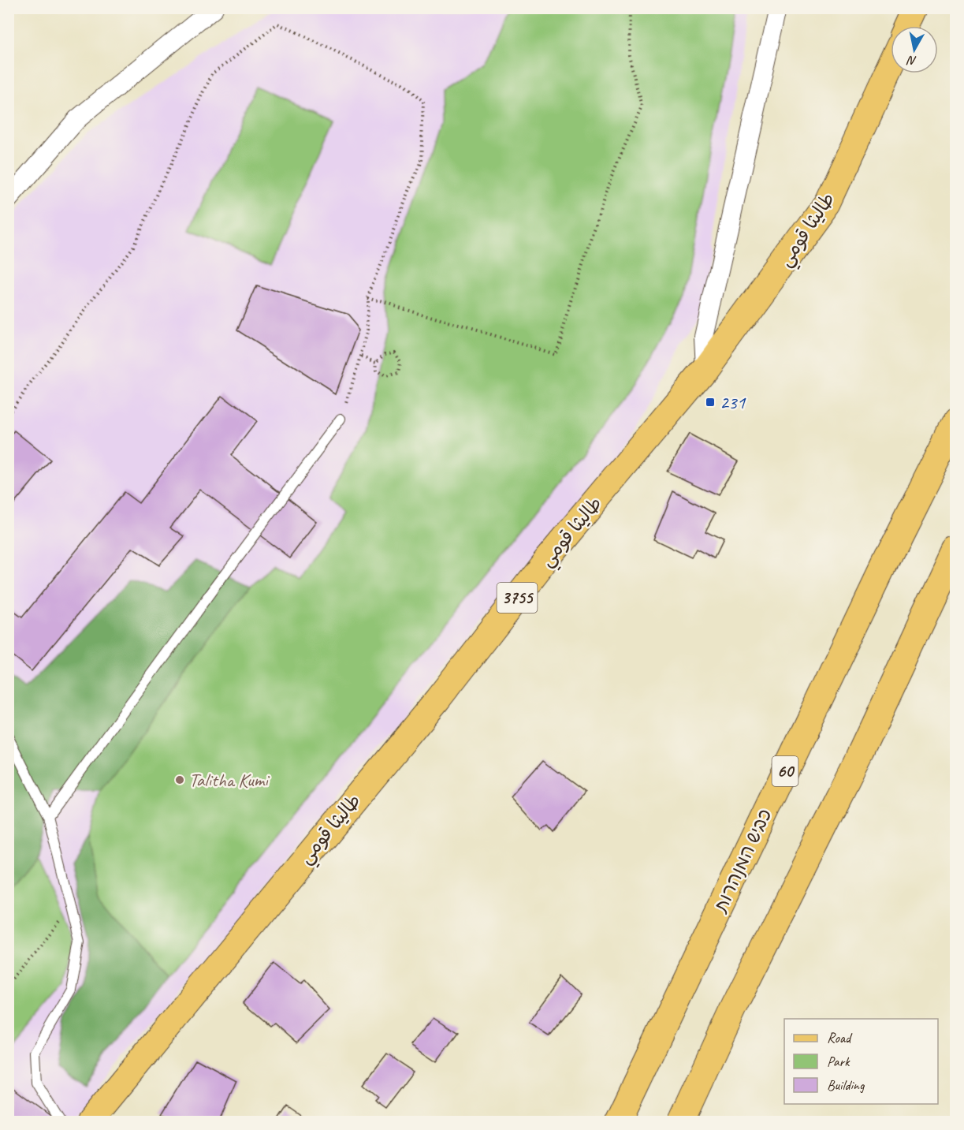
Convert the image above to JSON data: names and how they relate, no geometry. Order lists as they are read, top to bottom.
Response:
{
  "streets": {
    "main road": [
      "طاليثا قومي",
      "3755",
      "60",
      "כביש המנהרות"
    ]
  },
  "places": {
    "transit": ["231"],
    "other": ["Talitha Kumi"]
  },
  "legend": ["Road", "Park", "Building"],
  "north": "bottom"
}
